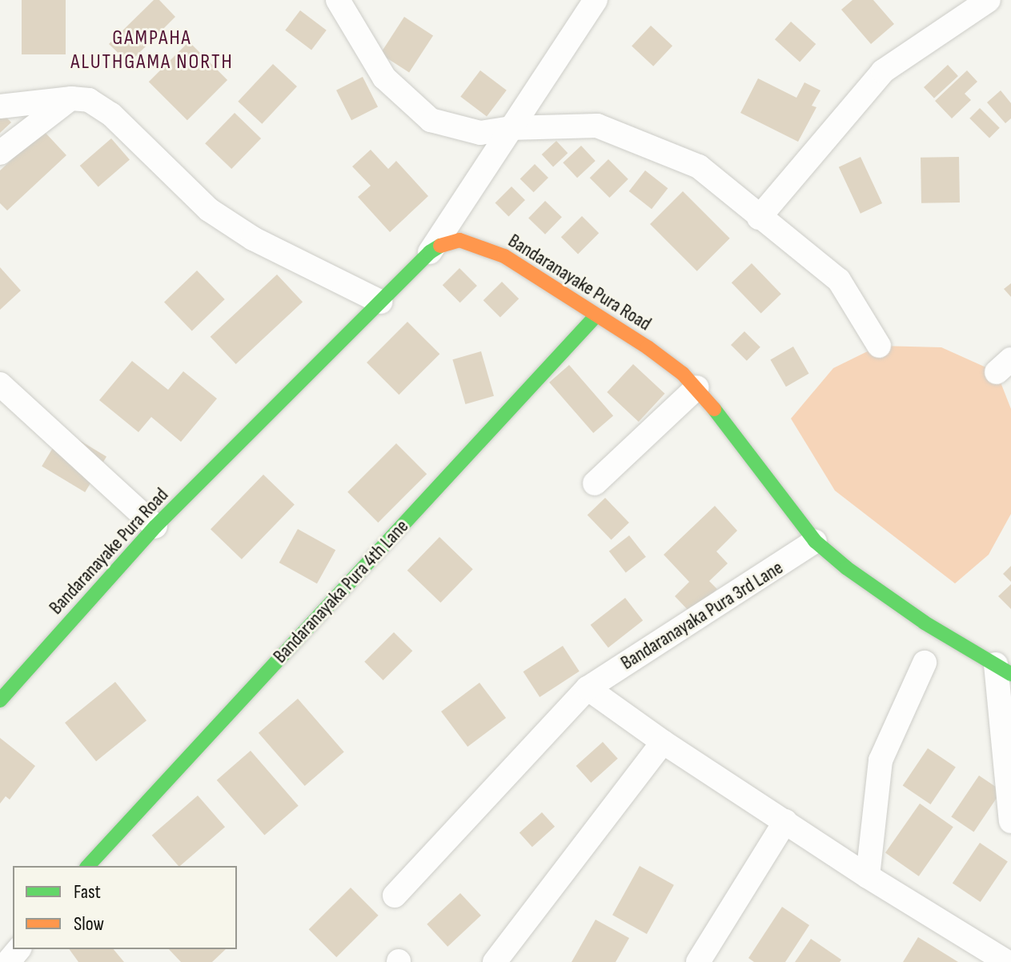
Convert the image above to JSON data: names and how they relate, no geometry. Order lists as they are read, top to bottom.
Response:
{
  "streets": {
    "street": ["Bandaranayake Pura Road", "Bandaranayaka Pura 4th Lane", "Bandaranayaka Pura 3rd Lane"]
  },
  "crossings": [
    ["Bandaranayake Pura Road", "Bandaranayaka Pura 4th Lane"],
    ["Bandaranayake Pura Road", "Bandaranayaka Pura 3rd Lane"]
  ],
  "districts": ["GAMPAHA ALUTHGAMA NORTH"],
  "legend": ["Fast", "Slow"]
}
